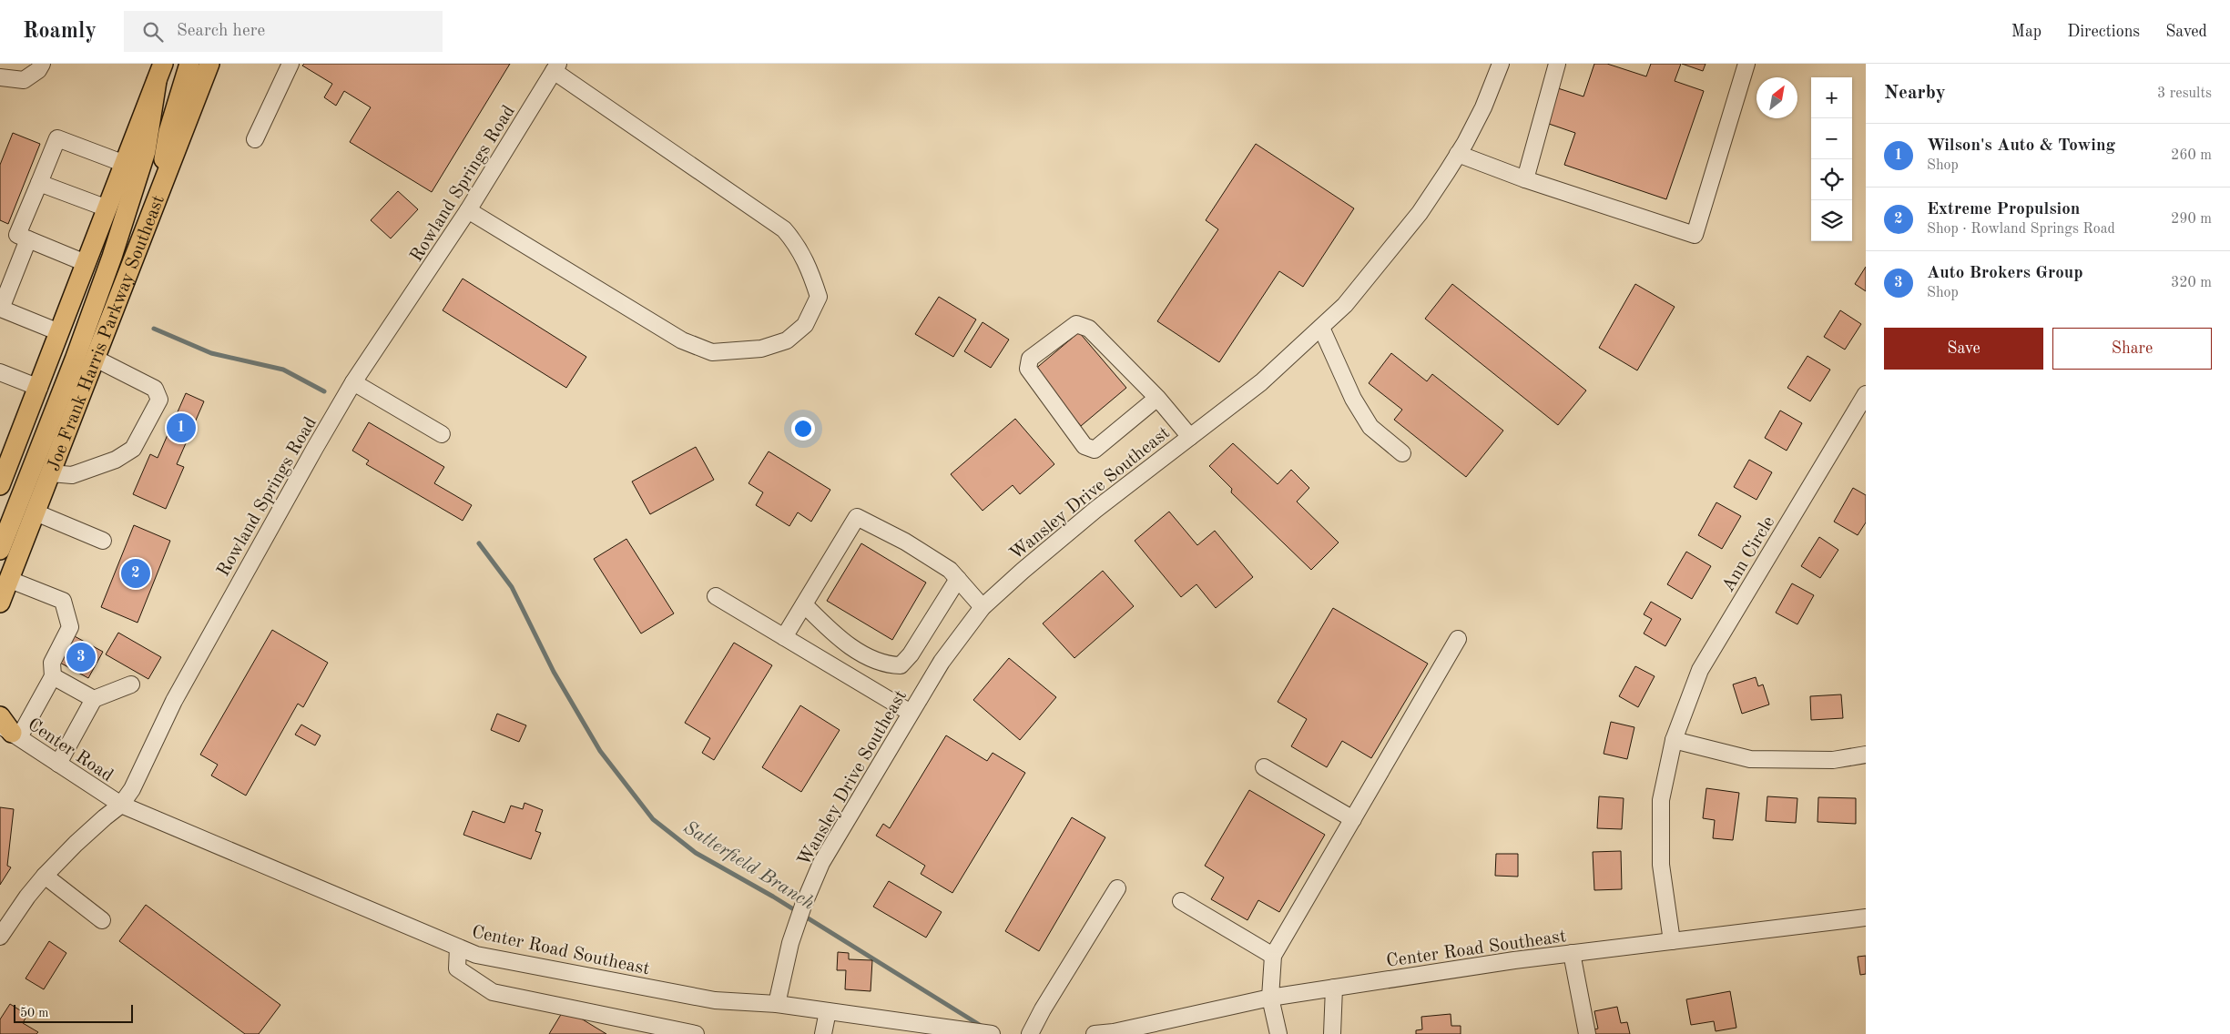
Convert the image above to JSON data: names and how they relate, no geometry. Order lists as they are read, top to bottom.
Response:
{
  "streets": {
    "main road": ["Joe Frank Harris Parkway Southeast"],
    "street": [
      "Rowland Springs Road",
      "Wansley Drive Southeast",
      "Ann Circle",
      "Center Road",
      "Center Road Southeast"
    ]
  },
  "crossings": [
    ["Rowland Springs Road", "Center Road"],
    ["Rowland Springs Road", "Center Road Southeast"],
    ["Wansley Drive Southeast", "Center Road Southeast"],
    ["Ann Circle", "Center Road Southeast"],
    ["Center Road", "Center Road Southeast"]
  ],
  "water": ["Satterfield Branch"],
  "scale_bar": "50 m",
  "north": "top right",
  "page": {
    "header": "Roamly",
    "search": "Search here",
    "nav": ["Map", "Directions", "Saved"],
    "heading": ["Nearby", "3 results"],
    "map_buttons": ["+", "−"],
    "list": [
      {
        "mark": "1",
        "name": "Wilson's Auto & Towing",
        "note": "Shop",
        "value": "260 m"
      },
      {
        "mark": "2",
        "name": "Extreme Propulsion",
        "note": "Shop · Rowland Springs Road",
        "value": "290 m"
      },
      {
        "mark": "3",
        "name": "Auto Brokers Group",
        "note": "Shop",
        "value": "320 m"
      }
    ],
    "buttons": ["Save", "Share"],
    "pins": ["1", "2", "3"],
    "scale": "50 m"
  }
}
